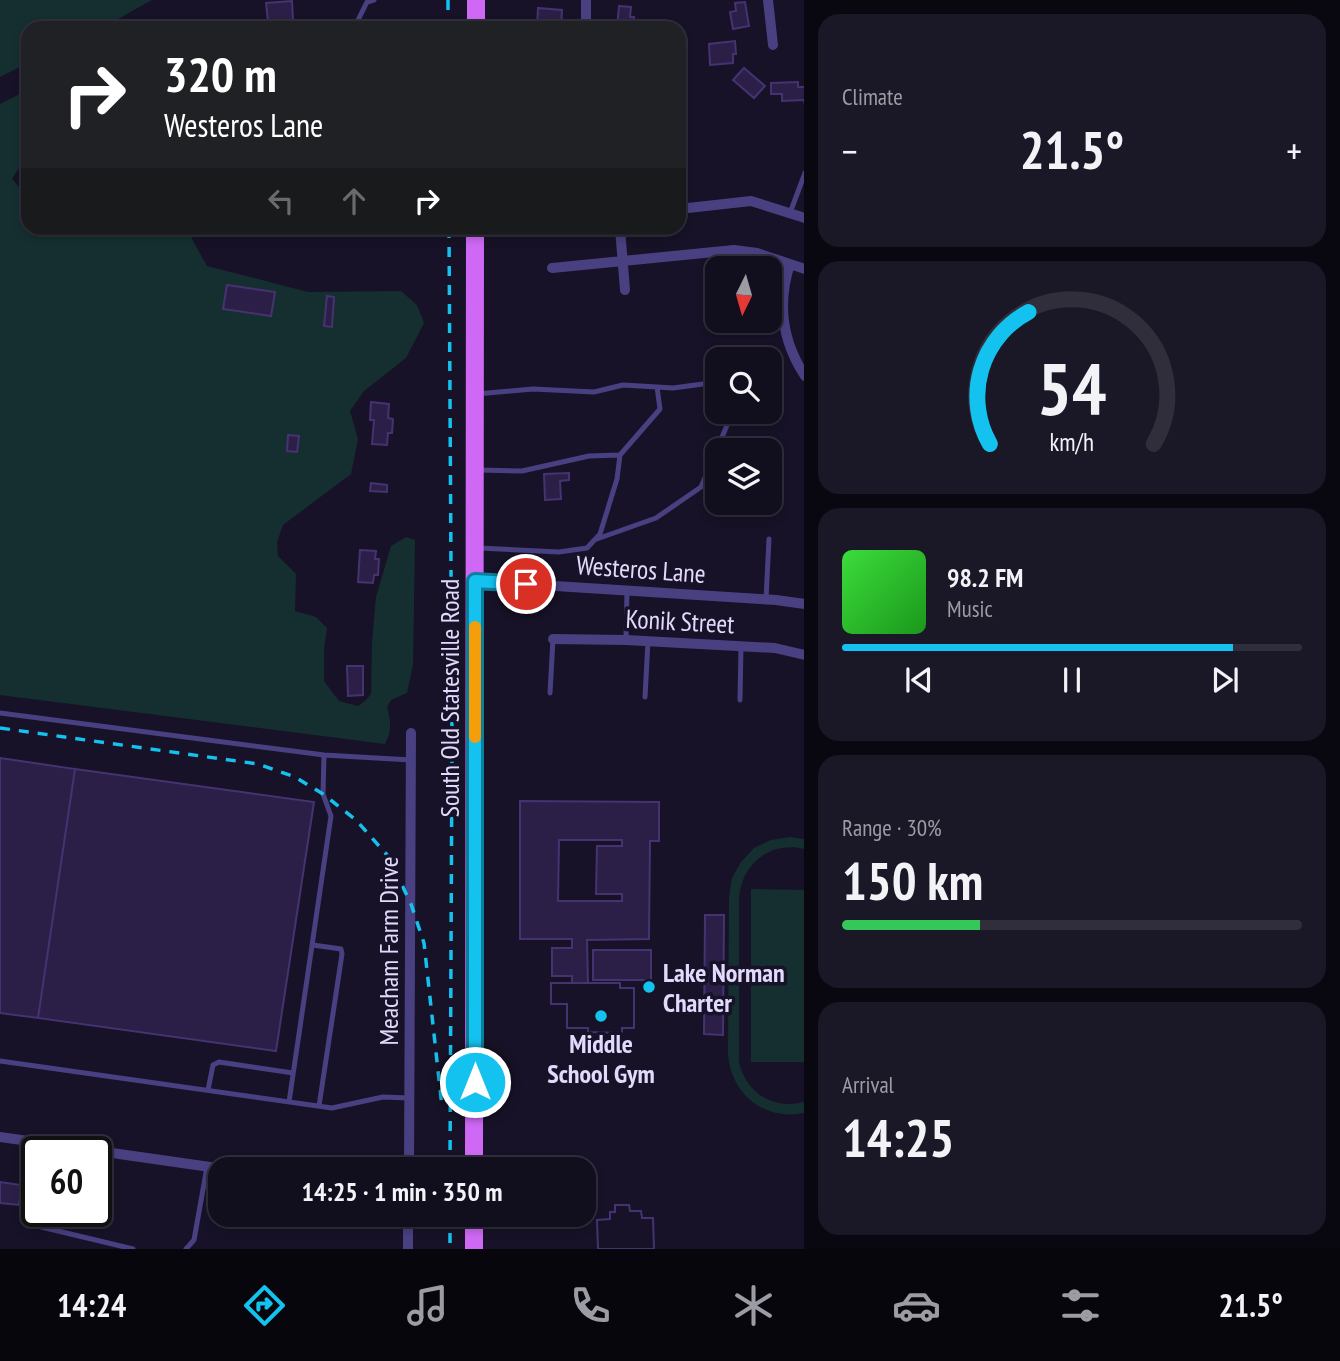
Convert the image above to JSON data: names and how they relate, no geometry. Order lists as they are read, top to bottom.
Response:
{
  "streets": {
    "main road": ["South Old Statesville Road"],
    "street": ["Westeros Lane", "Konik Street", "Meacham Farm Drive"]
  },
  "crossings": [
    ["Westeros Lane", "South Old Statesville Road"]
  ],
  "places": ["Lake Norman Charter", "Middle School Gym"],
  "north": "bottom",
  "page": {
    "tile": [
      "Climate",
      ["Range · 30%", "150 km"],
      ["Arrival", "14:25"]
    ],
    "turn": ["320 m", "Westeros Lane"],
    "heat": ["−", "21.5°", "+"],
    "song": ["98.2 FM", "Music"],
    "limit": "60",
    "trip": "14:25 · 1 min · 350 m",
    "tabs": ["14:24", "21.5°"],
    "gauge": ["54", "km/h"]
  }
}
